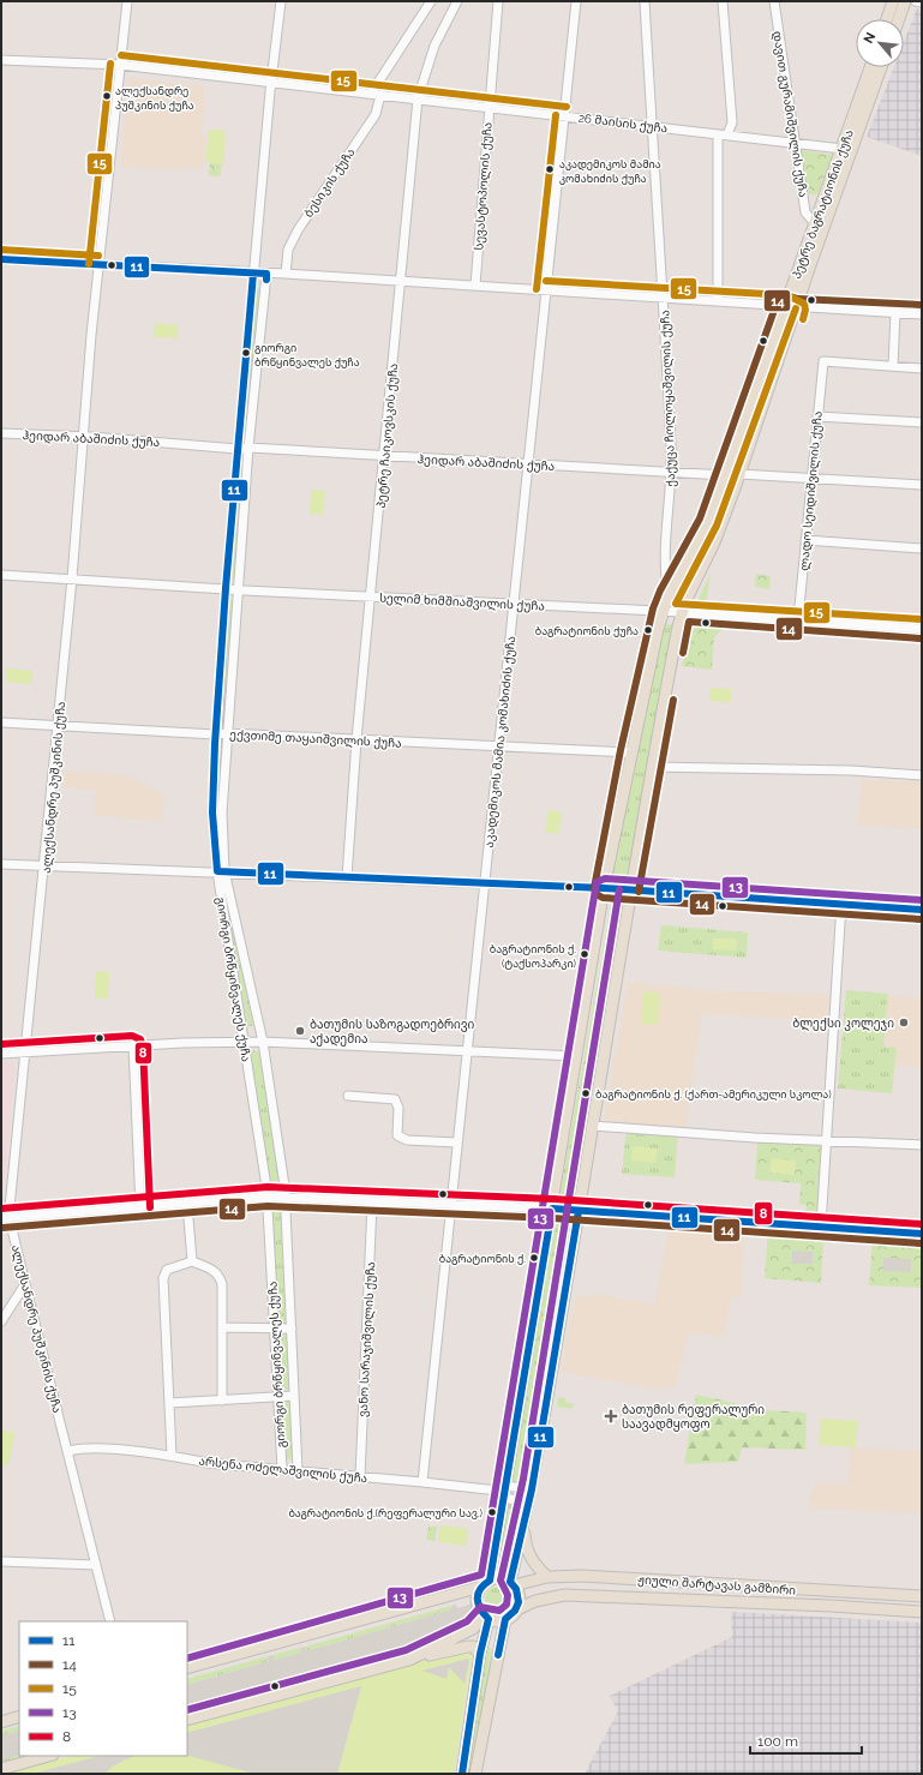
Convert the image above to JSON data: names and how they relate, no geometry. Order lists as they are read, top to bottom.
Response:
{
  "streets": {
    "main road": ["პეტრე ბაგრატიონის ქუჩა", "ჟიული შარტავას გამზირი"],
    "street": [
      "დავით გურამიშვილის ქუჩა",
      "26 მაისის ქუჩა",
      "ბესიკის ქუჩა",
      "სევასტოპოლის ქუჩა",
      "ქაქუცა ჩოლოყაშვილის ქუჩა",
      "პეტრე ჩაიკოვსკის ქუჩა",
      "ჰეიდარ აბაშიძის ქუჩა",
      "ლადო სეიდიშვილის ქუჩა",
      "სელიმ ხიმშიაშვილის ქუჩა",
      "ექვთიმე თაყაიშვილის ქუჩა",
      "აკადემიკოს მამია კომახიძის ქუჩა",
      "ალექსანდრე პუშკინის ქუჩა",
      "გიორგი ბრწყინვალეს ქუჩა",
      "ვანო სარაჯიშვილის ქუჩა",
      "არსენა ოძელაშვილის ქუჩა"
    ]
  },
  "crossings": [
    ["დავით გურამიშვილის ქუჩა", "26 მაისის ქუჩა"],
    ["დავით გურამიშვილის ქუჩა", "პეტრე ბაგრატიონის ქუჩა"],
    ["26 მაისის ქუჩა", "ბესიკის ქუჩა"],
    ["26 მაისის ქუჩა", "სევასტოპოლის ქუჩა"],
    ["26 მაისის ქუჩა", "პეტრე ბაგრატიონის ქუჩა"],
    ["26 მაისის ქუჩა", "ქაქუცა ჩოლოყაშვილის ქუჩა"],
    ["26 მაისის ქუჩა", "პეტრე ჩაიკოვსკის ქუჩა"],
    ["26 მაისის ქუჩა", "აკადემიკოს მამია კომახიძის ქუჩა"],
    ["26 მაისის ქუჩა", "ალექსანდრე პუშკინის ქუჩა"],
    ["26 მაისის ქუჩა", "გიორგი ბრწყინვალეს ქუჩა"],
    ["პეტრე ბაგრატიონის ქუჩა", "ქაქუცა ჩოლოყაშვილის ქუჩა"],
    ["პეტრე ბაგრატიონის ქუჩა", "ჰეიდარ აბაშიძის ქუჩა"],
    ["პეტრე ბაგრატიონის ქუჩა", "სელიმ ხიმშიაშვილის ქუჩა"],
    ["პეტრე ბაგრატიონის ქუჩა", "ექვთიმე თაყაიშვილის ქუჩა"],
    ["პეტრე ბაგრატიონის ქუჩა", "არსენა ოძელაშვილის ქუჩა"],
    ["პეტრე ბაგრატიონის ქუჩა", "ჟიული შარტავას გამზირი"],
    ["ქაქუცა ჩოლოყაშვილის ქუჩა", "ჰეიდარ აბაშიძის ქუჩა"],
    ["პეტრე ჩაიკოვსკის ქუჩა", "ჰეიდარ აბაშიძის ქუჩა"],
    ["პეტრე ჩაიკოვსკის ქუჩა", "სელიმ ხიმშიაშვილის ქუჩა"],
    ["პეტრე ჩაიკოვსკის ქუჩა", "ექვთიმე თაყაიშვილის ქუჩა"],
    ["ჰეიდარ აბაშიძის ქუჩა", "აკადემიკოს მამია კომახიძის ქუჩა"],
    ["ჰეიდარ აბაშიძის ქუჩა", "ალექსანდრე პუშკინის ქუჩა"],
    ["ჰეიდარ აბაშიძის ქუჩა", "გიორგი ბრწყინვალეს ქუჩა"],
    ["ლადო სეიდიშვილის ქუჩა", "სელიმ ხიმშიაშვილის ქუჩა"],
    ["სელიმ ხიმშიაშვილის ქუჩა", "აკადემიკოს მამია კომახიძის ქუჩა"],
    ["სელიმ ხიმშიაშვილის ქუჩა", "ალექსანდრე პუშკინის ქუჩა"],
    ["სელიმ ხიმშიაშვილის ქუჩა", "გიორგი ბრწყინვალეს ქუჩა"],
    ["ექვთიმე თაყაიშვილის ქუჩა", "აკადემიკოს მამია კომახიძის ქუჩა"],
    ["ექვთიმე თაყაიშვილის ქუჩა", "ალექსანდრე პუშკინის ქუჩა"],
    ["ექვთიმე თაყაიშვილის ქუჩა", "გიორგი ბრწყინვალეს ქუჩა"],
    ["აკადემიკოს მამია კომახიძის ქუჩა", "არსენა ოძელაშვილის ქუჩა"],
    ["ალექსანდრე პუშკინის ქუჩა", "არსენა ოძელაშვილის ქუჩა"],
    ["გიორგი ბრწყინვალეს ქუჩა", "არსენა ოძელაშვილის ქუჩა"],
    ["ვანო სარაჯიშვილის ქუჩა", "არსენა ოძელაშვილის ქუჩა"]
  ],
  "places": {
    "other": [
      "ალექსანდრე პუშკინის ქუჩა",
      "აკადემიკოს მამია კომახიძის ქუჩა",
      "გიორგი ბრწყინვალეს ქუჩა",
      "ბაგრატიონის ქუჩა",
      "ბაგრატიონის ქ. (ტაქსოპარკი)",
      "ბლექსი კოლეჯი",
      "ბათუმის საზოგადოებრივი აქადემია",
      "ბაგრატიონის ქ. (ქართ-ამერიკული სკოლა)",
      "ბაგრატიონის ქ.",
      "ბაგრატიონის ქ.(რეფერალური სავ.)"
    ],
    "health": ["ბათუმის რეფერალური საავადმყოფო"]
  },
  "lines": [
    "transit line 15",
    "transit line 11",
    "transit line 14",
    "transit line 13",
    "transit line 8"
  ],
  "legend": [
    "11",
    "14",
    "15",
    "13",
    "8"
  ],
  "scale_bar": "100 m",
  "north": "top left"
}
